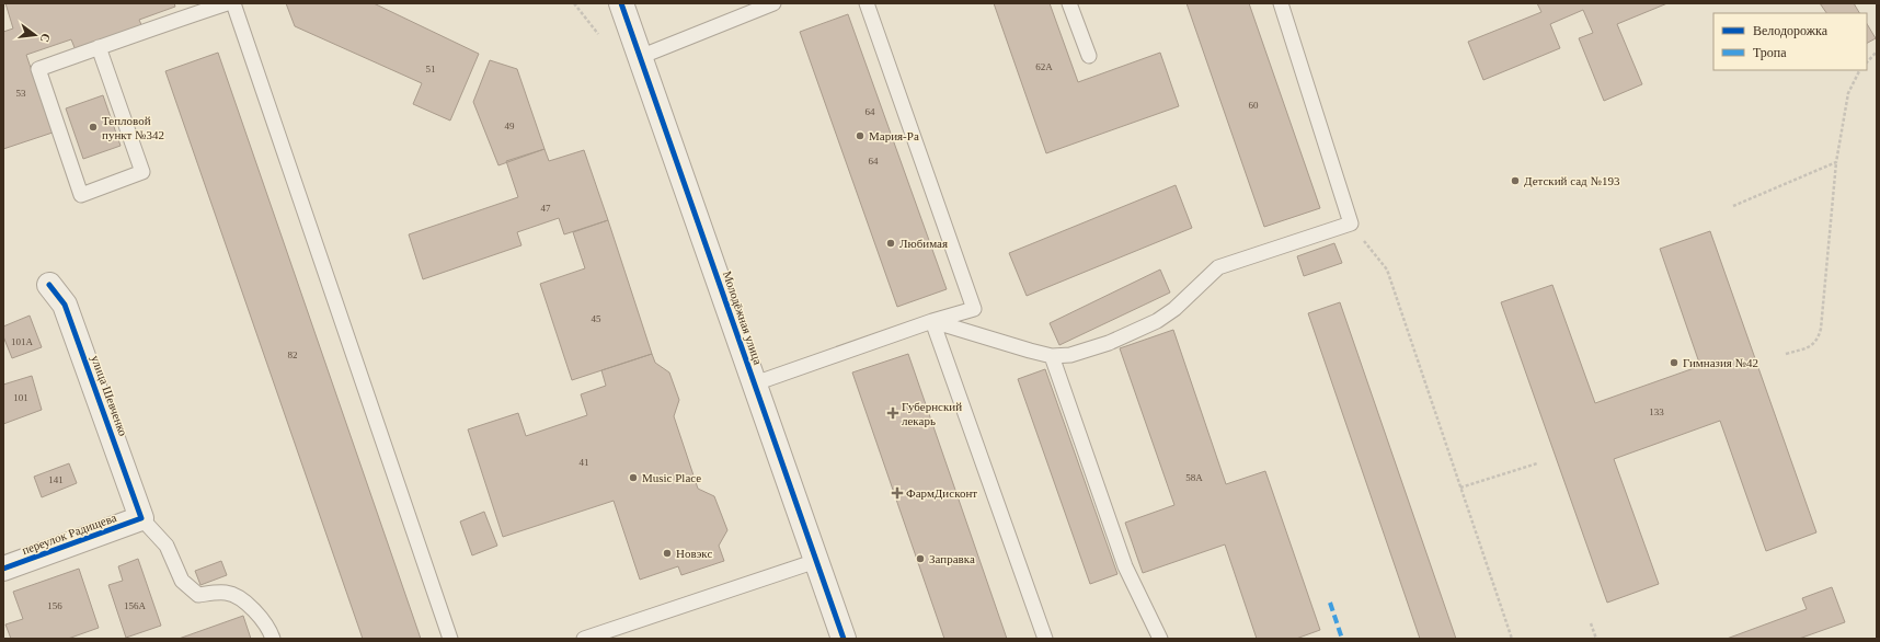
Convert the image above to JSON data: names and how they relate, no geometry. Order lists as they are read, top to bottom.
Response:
{
  "streets": {
    "street": ["Молодёжная улица", "улица Шевченко", "переулок Радищева"]
  },
  "crossings": [
    ["улица Шевченко", "переулок Радищева"]
  ],
  "places": {
    "other": [
      "Тепловой пункт №342",
      "Мария-Ра",
      "Детский сад №193",
      "Любимая",
      "Гимназия №42",
      "Music Place",
      "Новэкс",
      "Заправка"
    ],
    "health": ["Губернский лекарь", "ФармДисконт"]
  },
  "house_numbers": [
    "62А",
    "51",
    "53",
    "60",
    "64",
    "49",
    "64",
    "47",
    "45",
    "101А",
    "82",
    "101",
    "133",
    "41",
    "58А",
    "141",
    "156",
    "156А"
  ],
  "legend": ["Велодорожка", "Тропа"],
  "north": "right"
}
